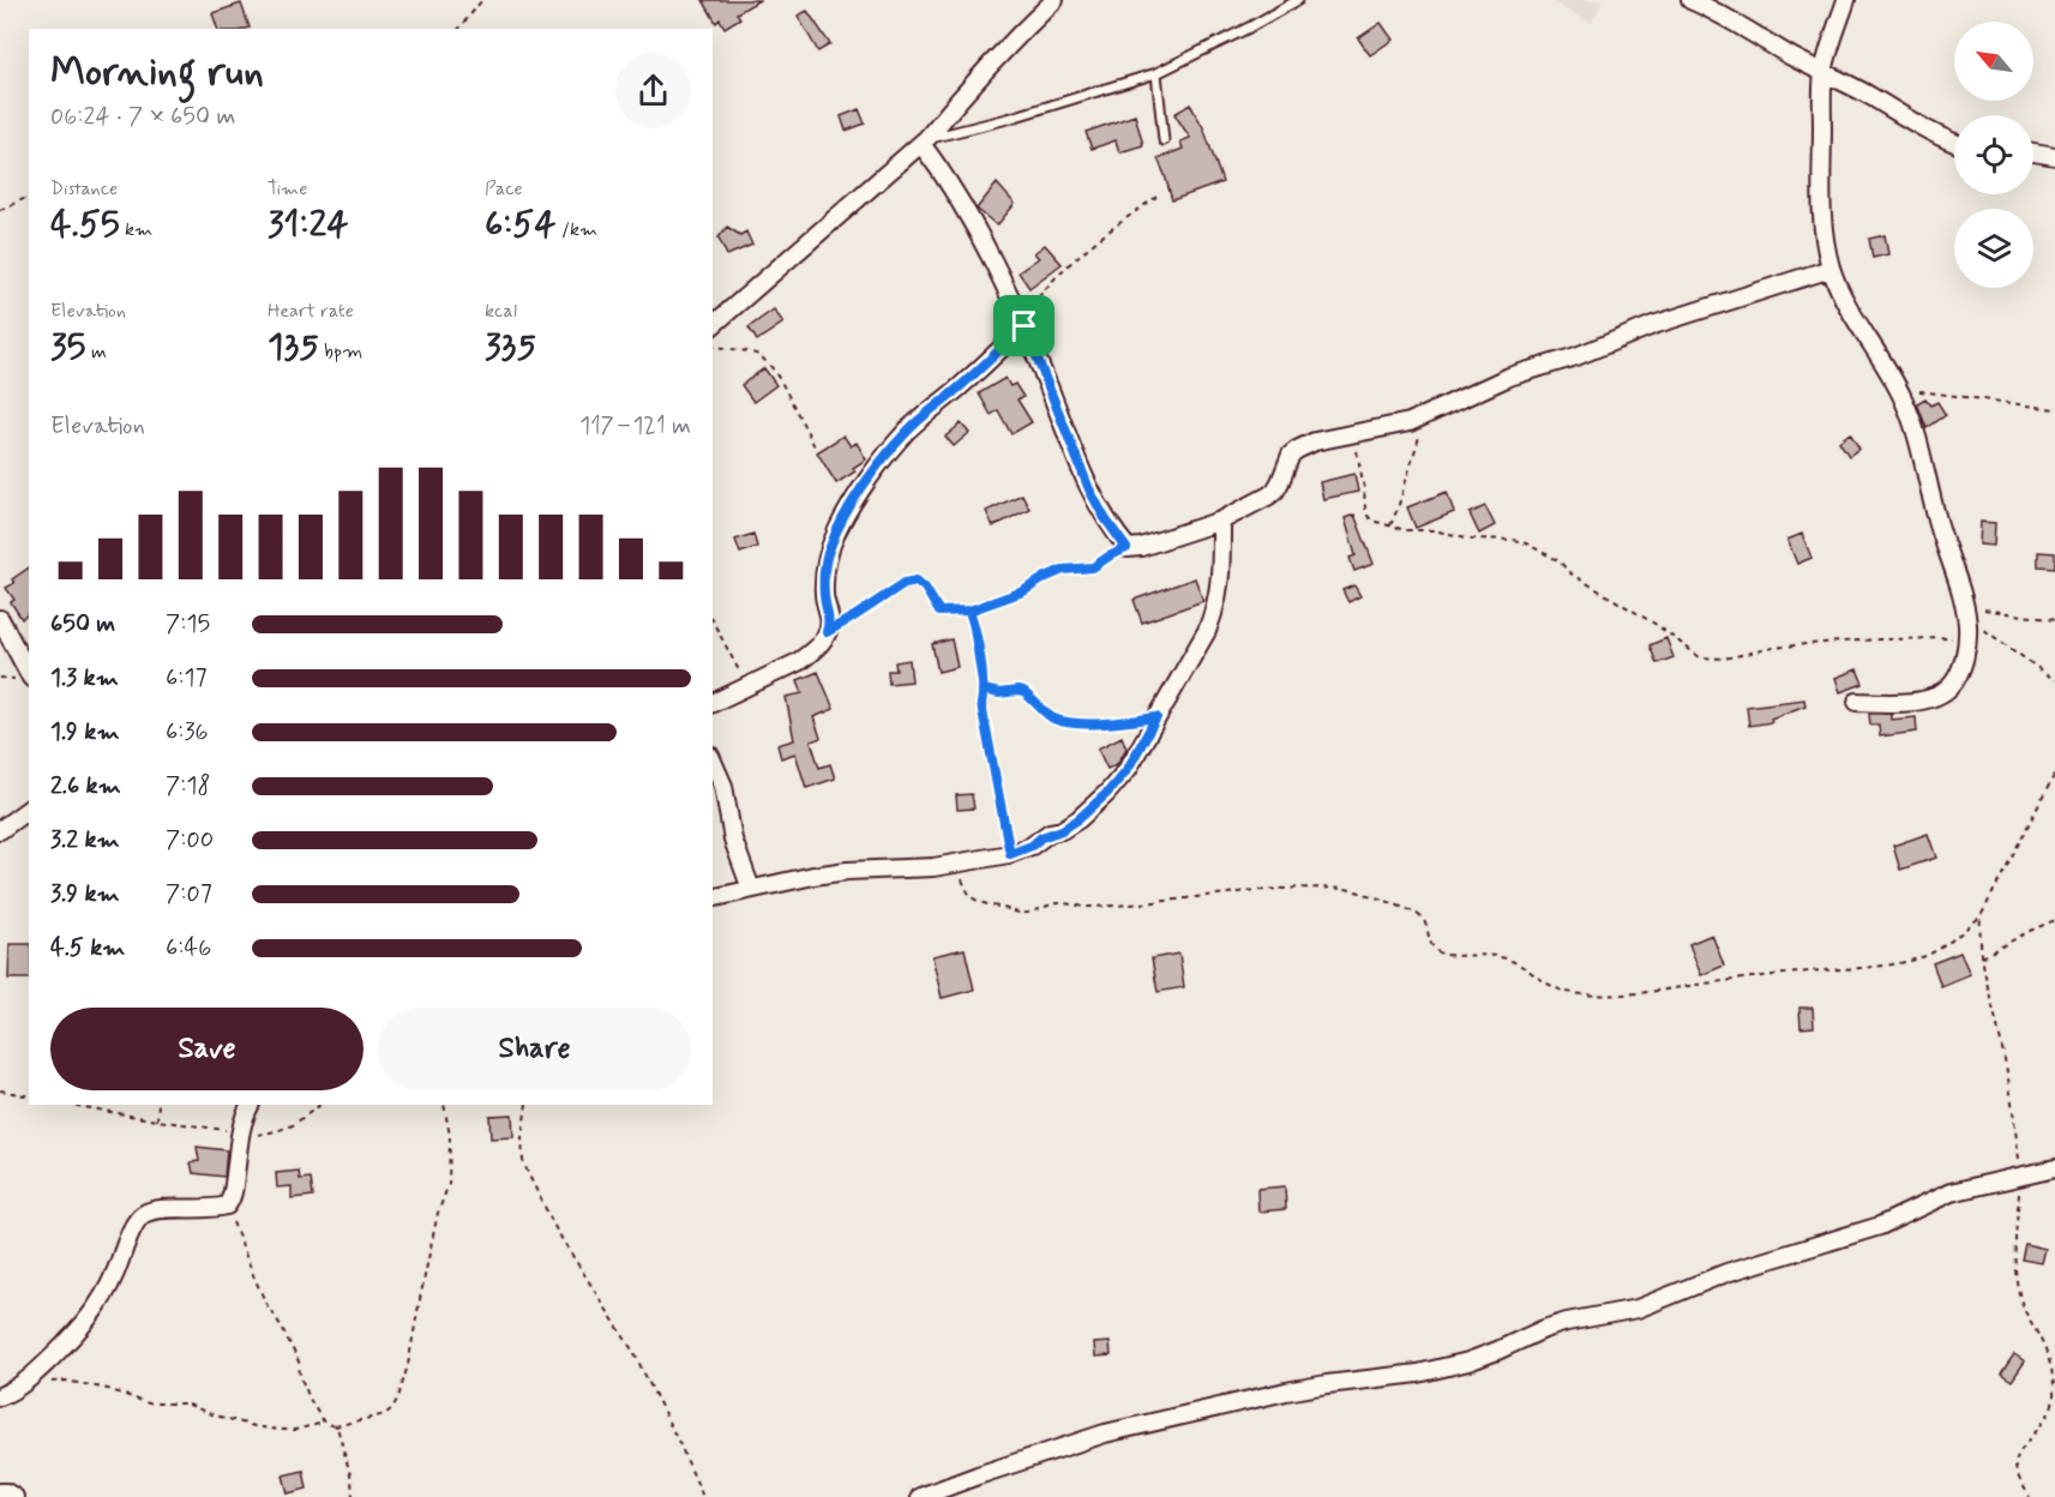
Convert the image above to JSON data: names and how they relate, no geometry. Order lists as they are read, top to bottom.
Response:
{
  "north": "top left",
  "page": {
    "heading": ["Morning run", "06:24 · 7 × 650 m"],
    "stats": [
      ["Distance", "4.55 km"],
      ["Time", "31:24"],
      ["Pace", "6:54 /km"],
      ["Elevation", "35 m"],
      ["Heart rate", "135 bpm"],
      ["kcal", "335"]
    ],
    "chart": ["Elevation", "117–121 m"],
    "list": [
      {
        "name": "650 m",
        "note": "7:15"
      },
      {
        "name": "1.3 km",
        "note": "6:17"
      },
      {
        "name": "1.9 km",
        "note": "6:36"
      },
      {
        "name": "2.6 km",
        "note": "7:18"
      },
      {
        "name": "3.2 km",
        "note": "7:00"
      },
      {
        "name": "3.9 km",
        "note": "7:07"
      },
      {
        "name": "4.5 km",
        "note": "6:46"
      }
    ],
    "buttons": ["Save", "Share"]
  }
}
